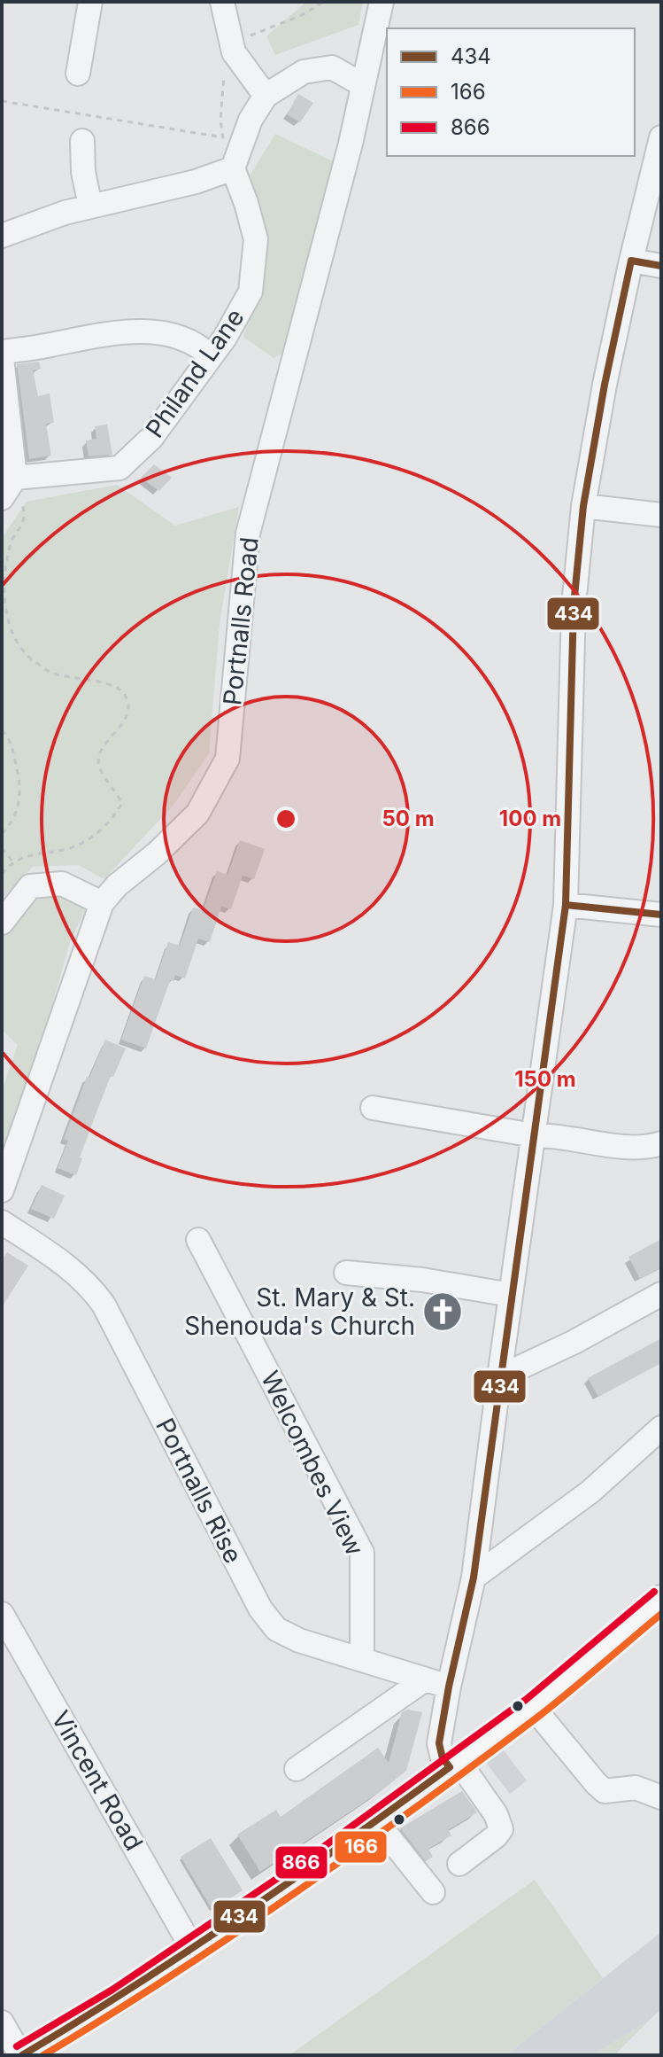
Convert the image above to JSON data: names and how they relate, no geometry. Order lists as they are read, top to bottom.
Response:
{
  "streets": {
    "street": [
      "Philand Lane",
      "Portnalls Road",
      "Welcombes View",
      "Portnalls Rise",
      "Vincent Road"
    ]
  },
  "crossings": [
    ["Welcombes View", "Portnalls Rise"]
  ],
  "places": {
    "church": ["St. Mary & St. Shenouda's Church"]
  },
  "lines": ["transit line 434", "transit line 866", "transit line 166"],
  "legend": ["434", "166", "866"],
  "rings": ["50 m", "100 m", "150 m"]
}
